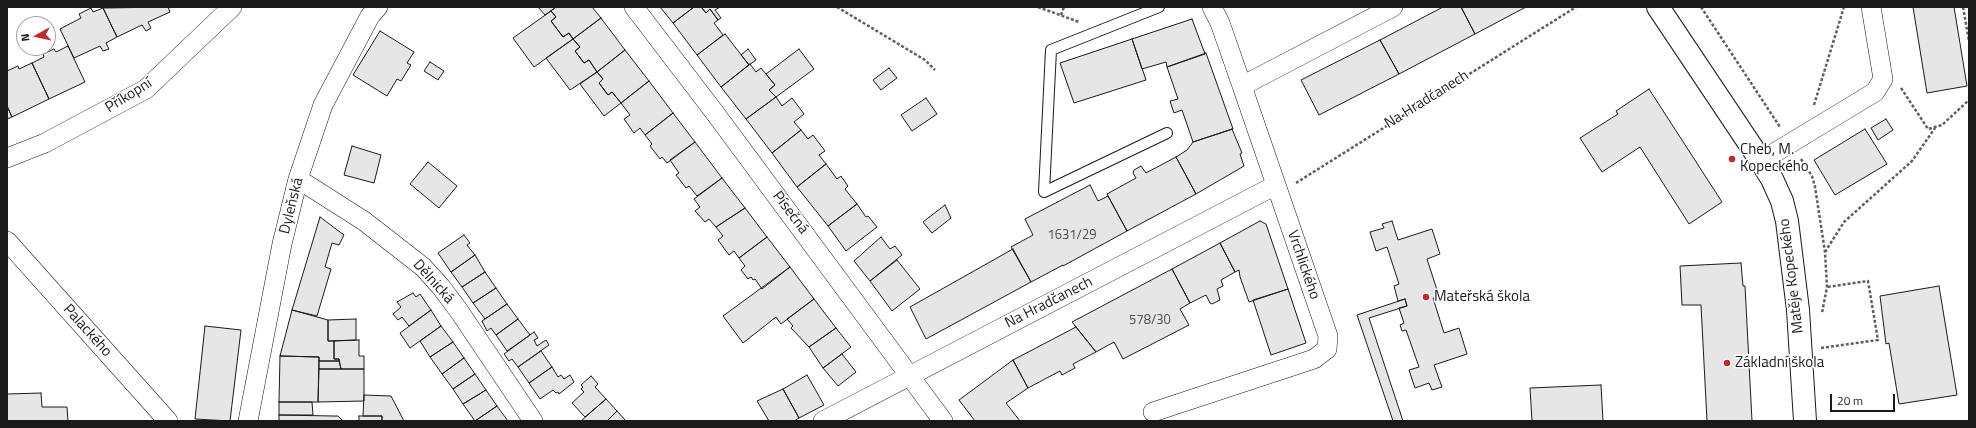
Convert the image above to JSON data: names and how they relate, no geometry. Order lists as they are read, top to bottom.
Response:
{
  "streets": {
    "street": [
      "Příkopní",
      "Na Hradčanech",
      "Dyleňská",
      "Písečná",
      "Vrchlického",
      "Matěje Kopeckého",
      "Dělnická",
      "Palackého"
    ]
  },
  "crossings": [
    ["Na Hradčanech", "Písečná"],
    ["Na Hradčanech", "Vrchlického"],
    ["Dyleňská", "Dělnická"]
  ],
  "places": ["Cheb, M. Kopeckého", "Mateřská škola", "Základní škola"],
  "house_numbers": ["1631/29", "578/30"],
  "scale_bar": "20 m",
  "north": "left"
}
